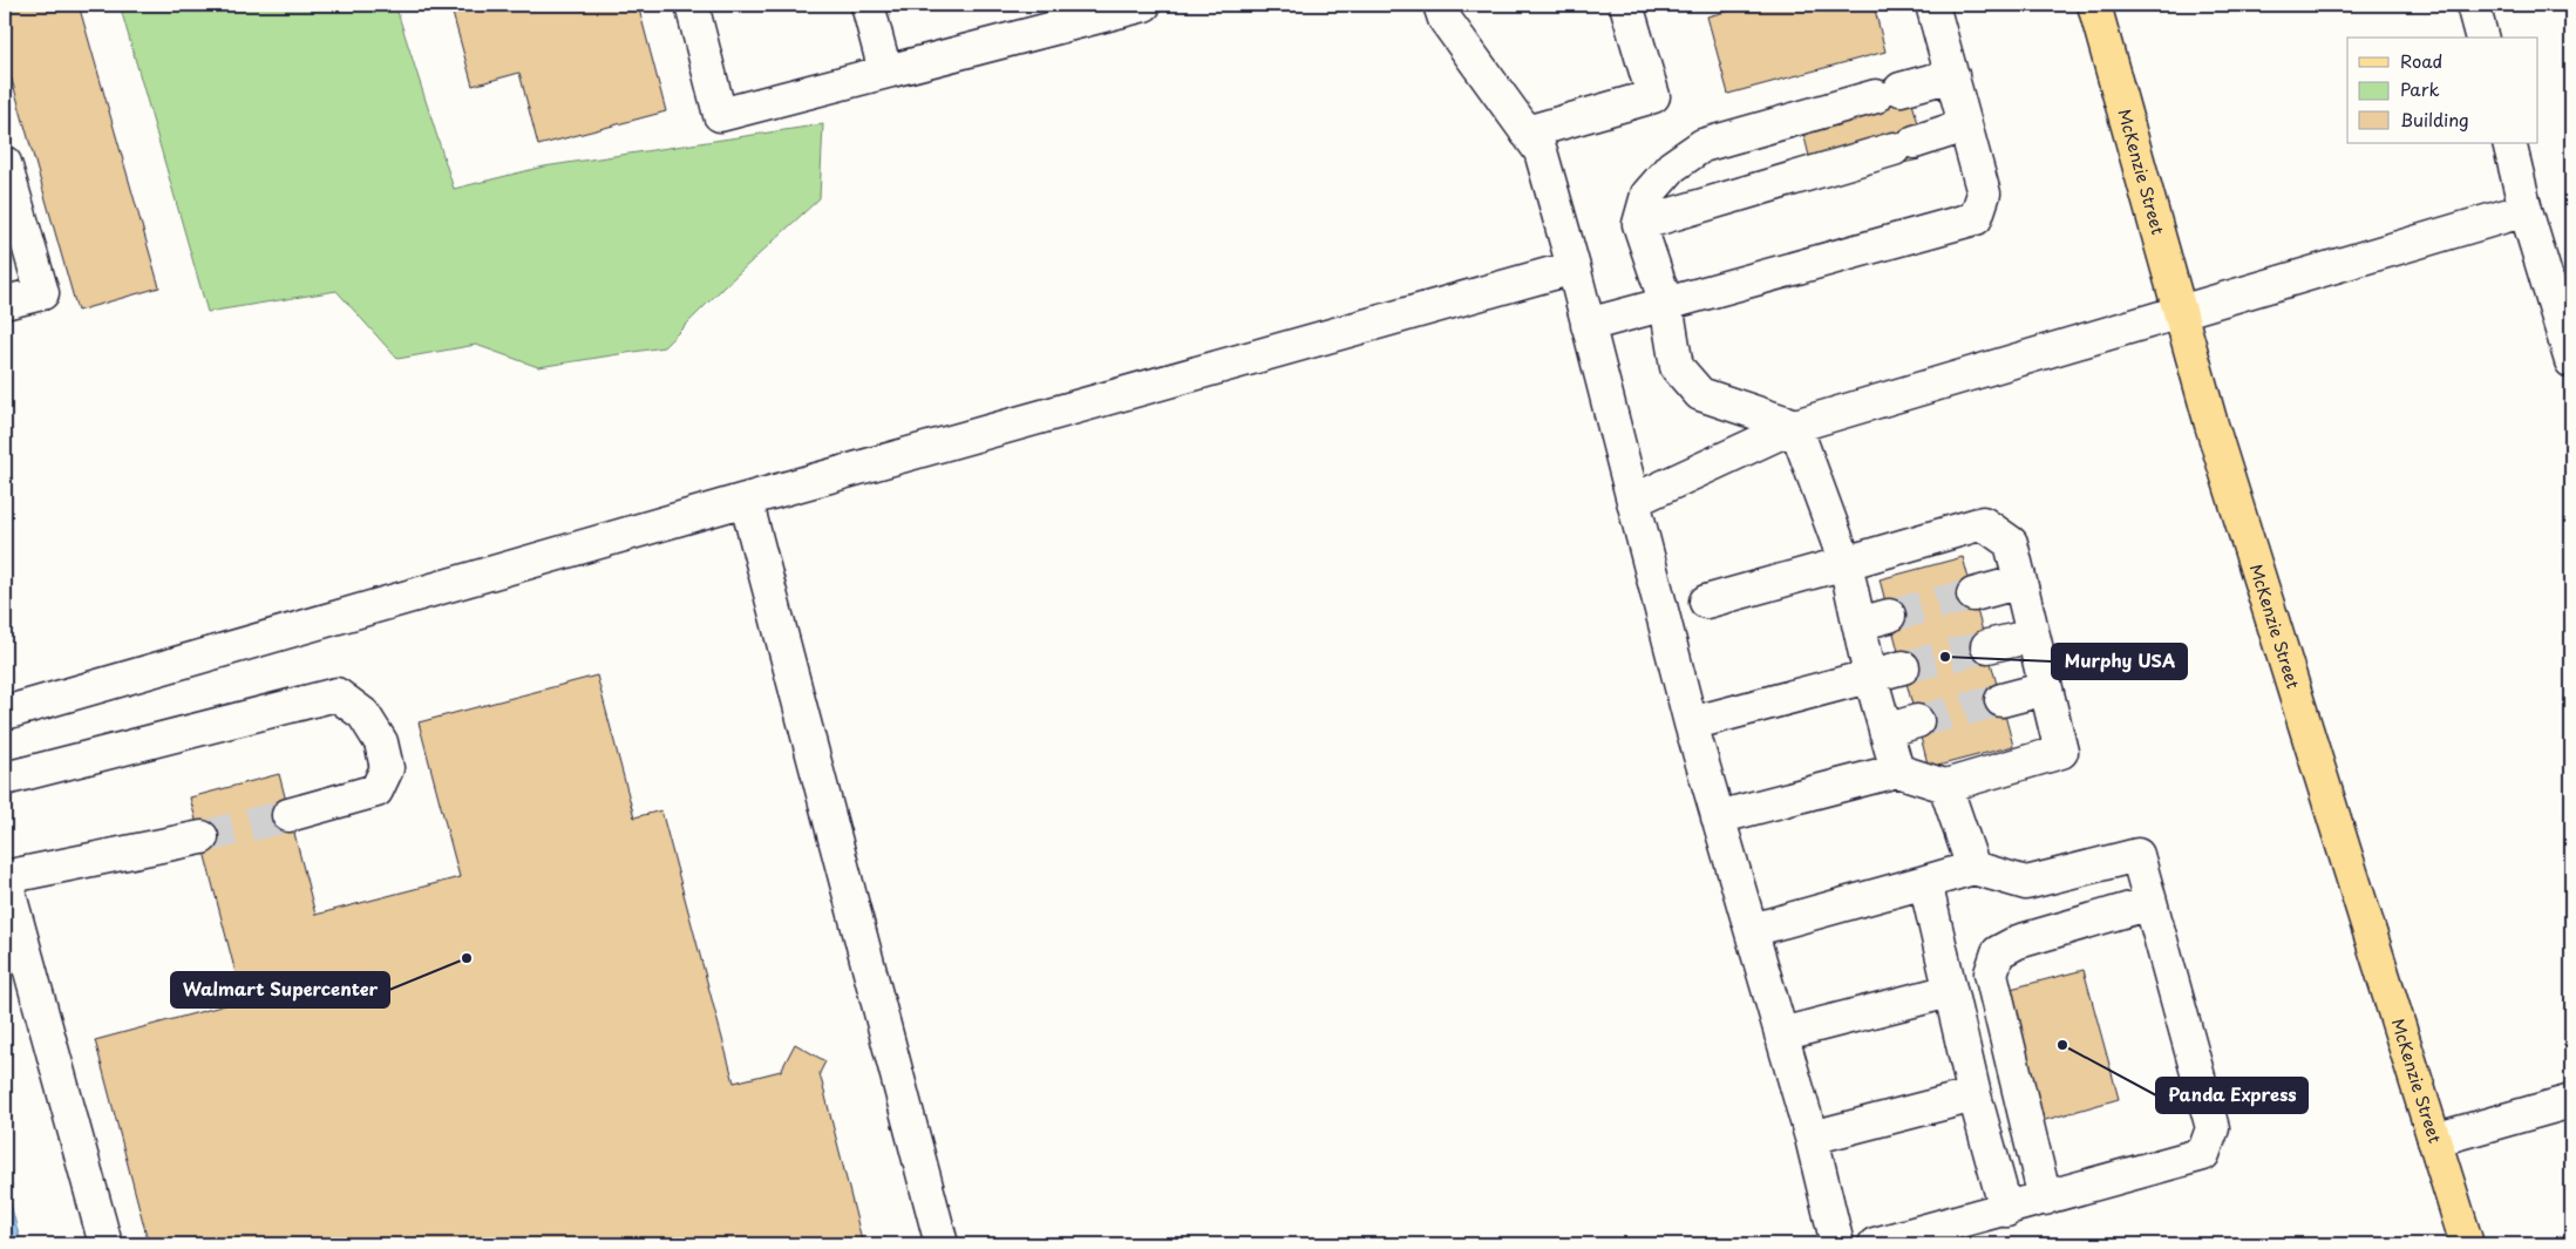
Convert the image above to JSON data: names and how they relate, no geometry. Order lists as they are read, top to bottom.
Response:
{
  "streets": {
    "main road": ["McKenzie Street"]
  },
  "places": ["Murphy USA", "Walmart Supercenter", "Panda Express"],
  "legend": ["Road", "Park", "Building"]
}
